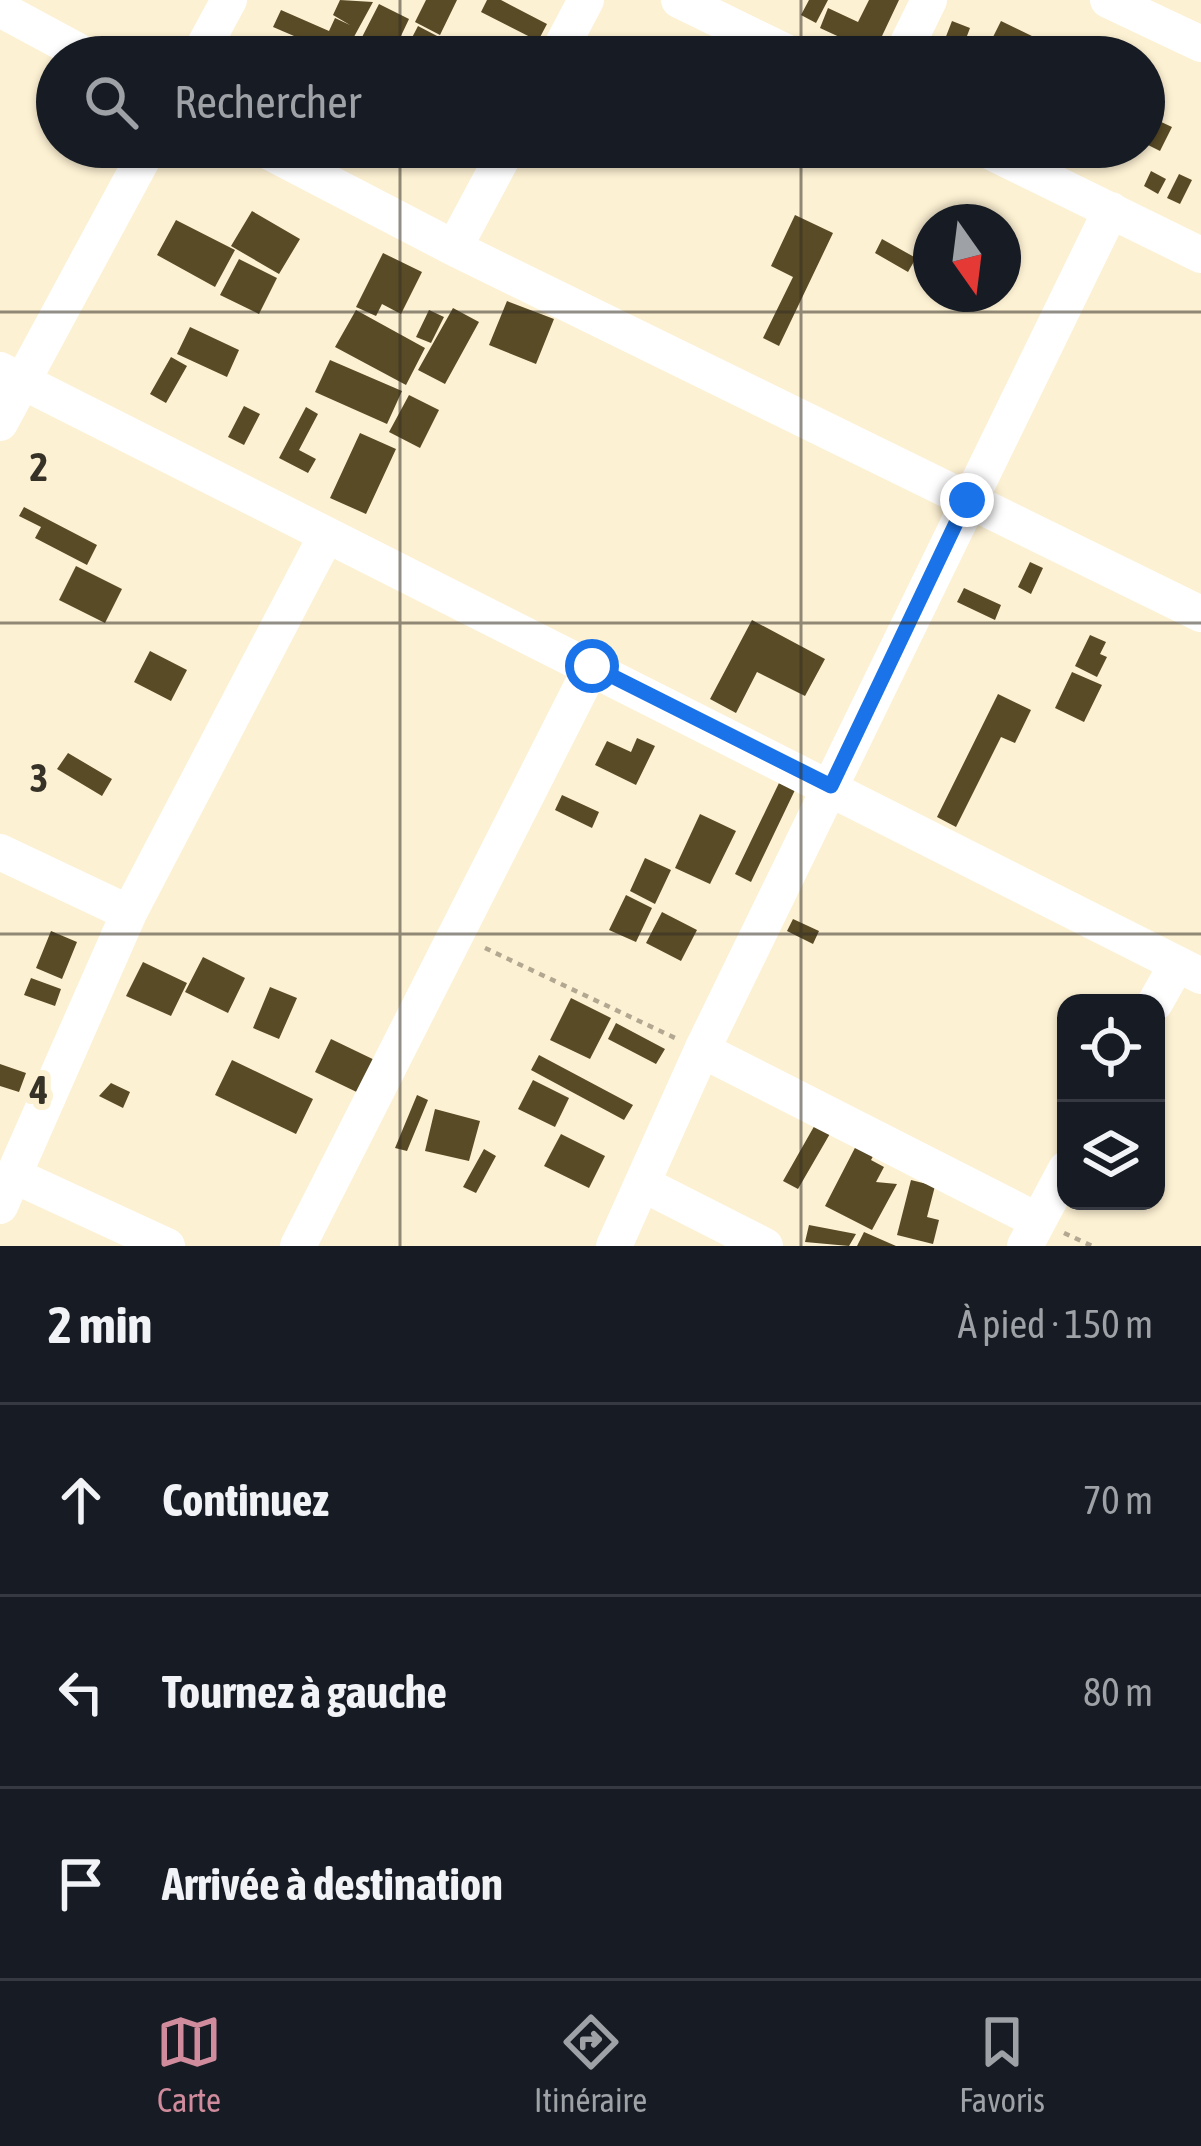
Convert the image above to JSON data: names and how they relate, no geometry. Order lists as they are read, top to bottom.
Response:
{
  "north": "bottom",
  "page": {
    "search": "Rechercher",
    "heading": ["2 min", "À pied · 150 m"],
    "list": [
      ["Continuez", "70 m"],
      ["Tournez à gauche", "80 m"],
      "Arrivée à destination"
    ],
    "nav": ["Carte", "Itinéraire", "Favoris"]
  },
  "grid": {
    "rows": ["2", "3", "4"]
  }
}
